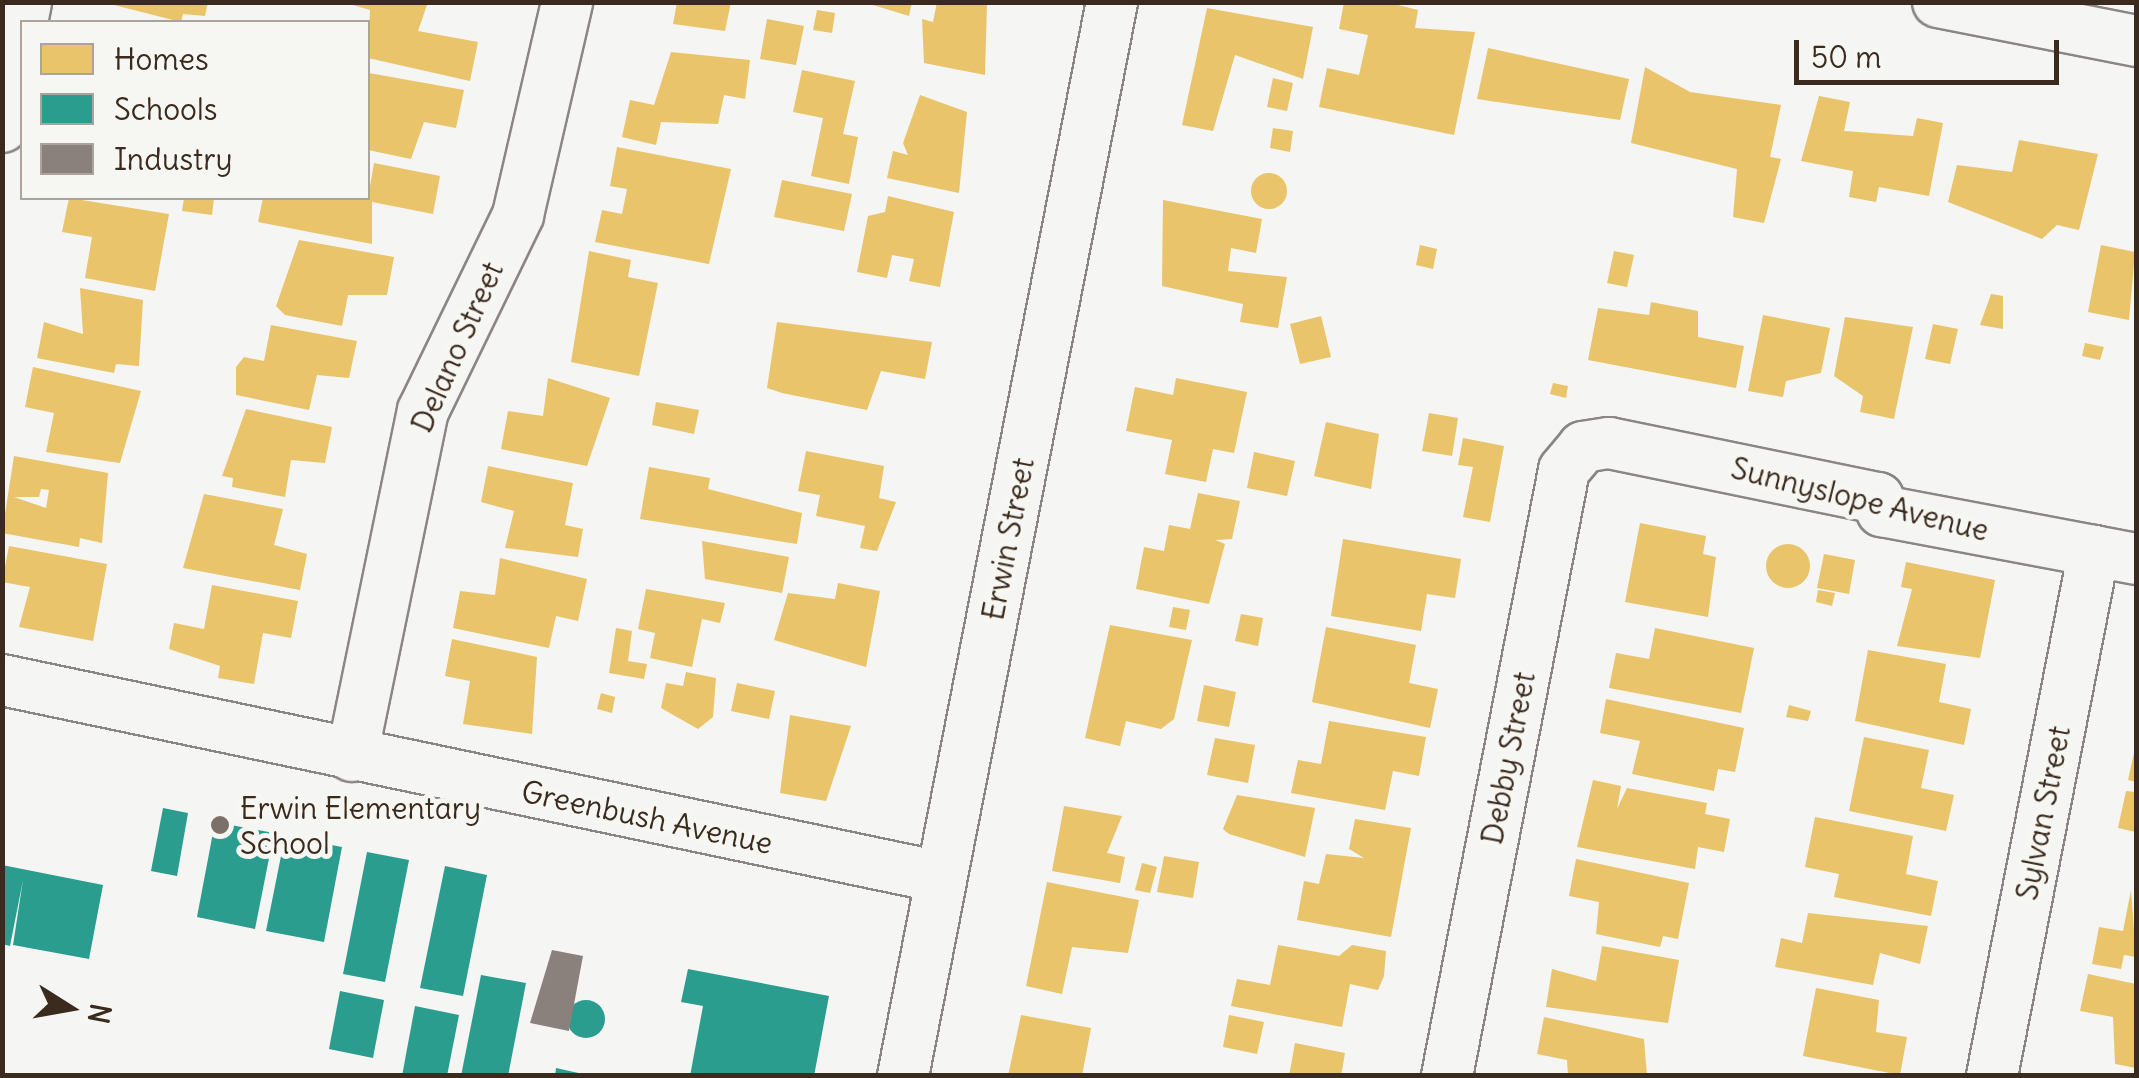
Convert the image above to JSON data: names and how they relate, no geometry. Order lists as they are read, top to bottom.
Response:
{
  "streets": {
    "street": [
      "Delano Street",
      "Sunnyslope Avenue",
      "Erwin Street",
      "Debby Street",
      "Sylvan Street",
      "Greenbush Avenue"
    ]
  },
  "crossings": [
    ["Delano Street", "Greenbush Avenue"],
    ["Sunnyslope Avenue", "Debby Street"],
    ["Sunnyslope Avenue", "Sylvan Street"],
    ["Erwin Street", "Greenbush Avenue"]
  ],
  "places": ["Erwin Elementary School"],
  "legend": ["Homes", "Schools", "Industry"],
  "scale_bar": "50 m",
  "north": "right"
}
